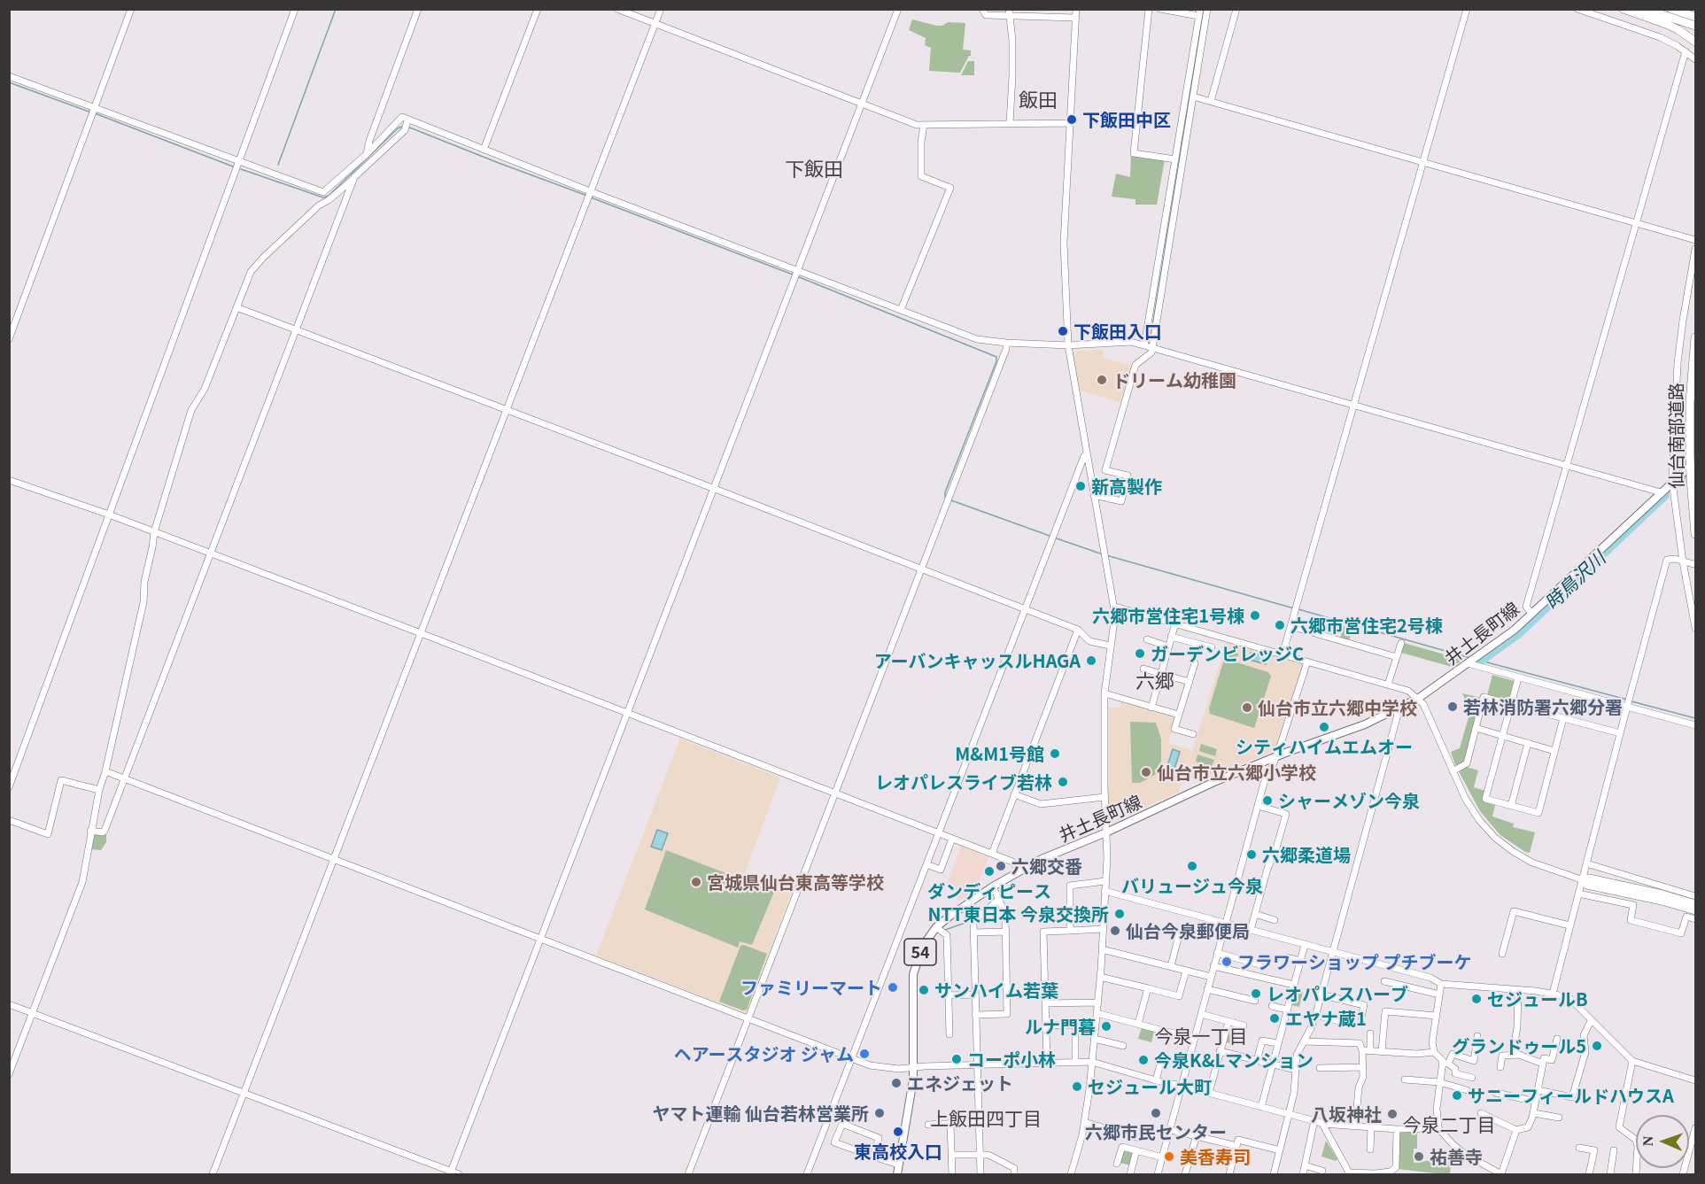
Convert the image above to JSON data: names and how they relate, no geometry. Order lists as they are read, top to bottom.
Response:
{
  "streets": {
    "highway": ["仙台南部道路"],
    "main road": ["井土長町線", "54"]
  },
  "crossings": [
    ["仙台南部道路", "井土長町線"]
  ],
  "districts": [
    "飯田",
    "下飯田",
    "六郷",
    "今泉一丁目",
    "上飯田四丁目",
    "今泉二丁目"
  ],
  "water": ["時鳥沢川"],
  "places": [
    "下飯田中区",
    "下飯田入口",
    "ドリーム幼稚園",
    "新高製作",
    "六郷市営住宅1号棟",
    "六郷市営住宅2号棟",
    "ガーデンビレッジC",
    "アーバンキャッスルHAGA",
    "若林消防署六郷分署",
    "仙台市立六郷中学校",
    "シティハイムエムオー",
    "M&M1号館",
    "仙台市立六郷小学校",
    "レオパレスライブ若林",
    "シャーメゾン今泉",
    "六郷柔道場",
    "六郷交番",
    "バリュージュ今泉",
    "ダンディピース",
    "宮城県仙台東高等学校",
    "NTT東日本 今泉交換所",
    "仙台今泉郵便局",
    "フラワーショップ プチブーケ",
    "ファミリーマート",
    "サンハイム若葉",
    "レオパレスハーブ",
    "セジュールB",
    "エヤナ蔵1",
    "ルナ門暮",
    "グランドゥール5",
    "ヘアースタジオ ジャム",
    "コーポ小林",
    "今泉K&Lマンション",
    "エネジェット",
    "セジュール大町",
    "サニーフィールドハウスA",
    "ヤマト運輸 仙台若林営業所",
    "六郷市民センター",
    "八坂神社",
    "東高校入口",
    "美香寿司",
    "祐善寺"
  ],
  "north": "left"
}
